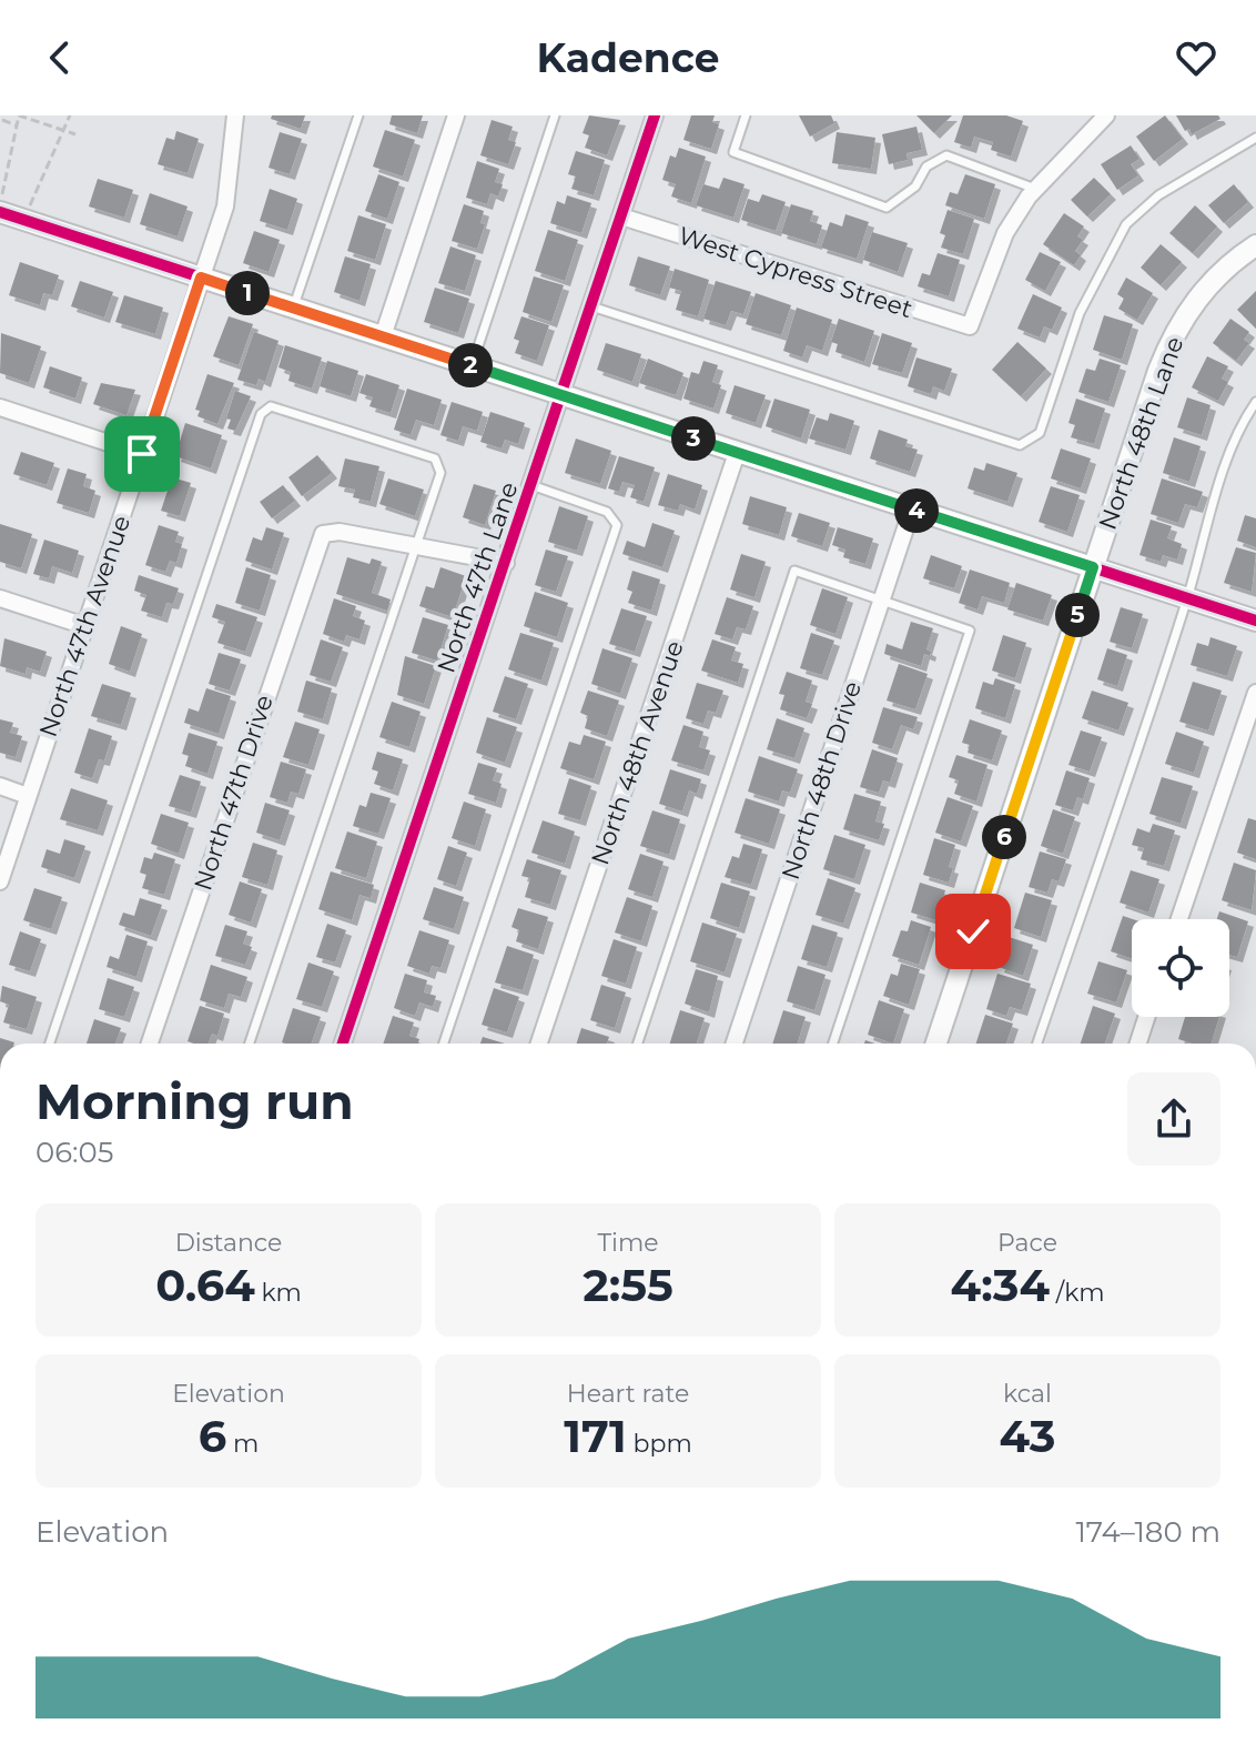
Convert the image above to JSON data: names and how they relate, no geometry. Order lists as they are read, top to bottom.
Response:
{
  "streets": {
    "street": [
      "West Cypress Street",
      "North 48th Lane",
      "North 47th Lane",
      "North 47th Avenue",
      "North 48th Avenue",
      "North 48th Drive",
      "North 47th Drive"
    ]
  },
  "crossings": [
    ["West Cypress Street", "North 47th Lane"]
  ],
  "page": {
    "header": "Kadence",
    "pins": [
      "1",
      "2",
      "3",
      "4",
      "5",
      "6"
    ],
    "heading": ["Morning run", "06:05"],
    "stats": [
      ["Distance", "0.64 km"],
      ["Time", "2:55"],
      ["Pace", "4:34 /km"],
      ["Elevation", "6 m"],
      ["Heart rate", "171 bpm"],
      ["kcal", "43"]
    ],
    "chart": ["Elevation", "174–180 m"]
  }
}
